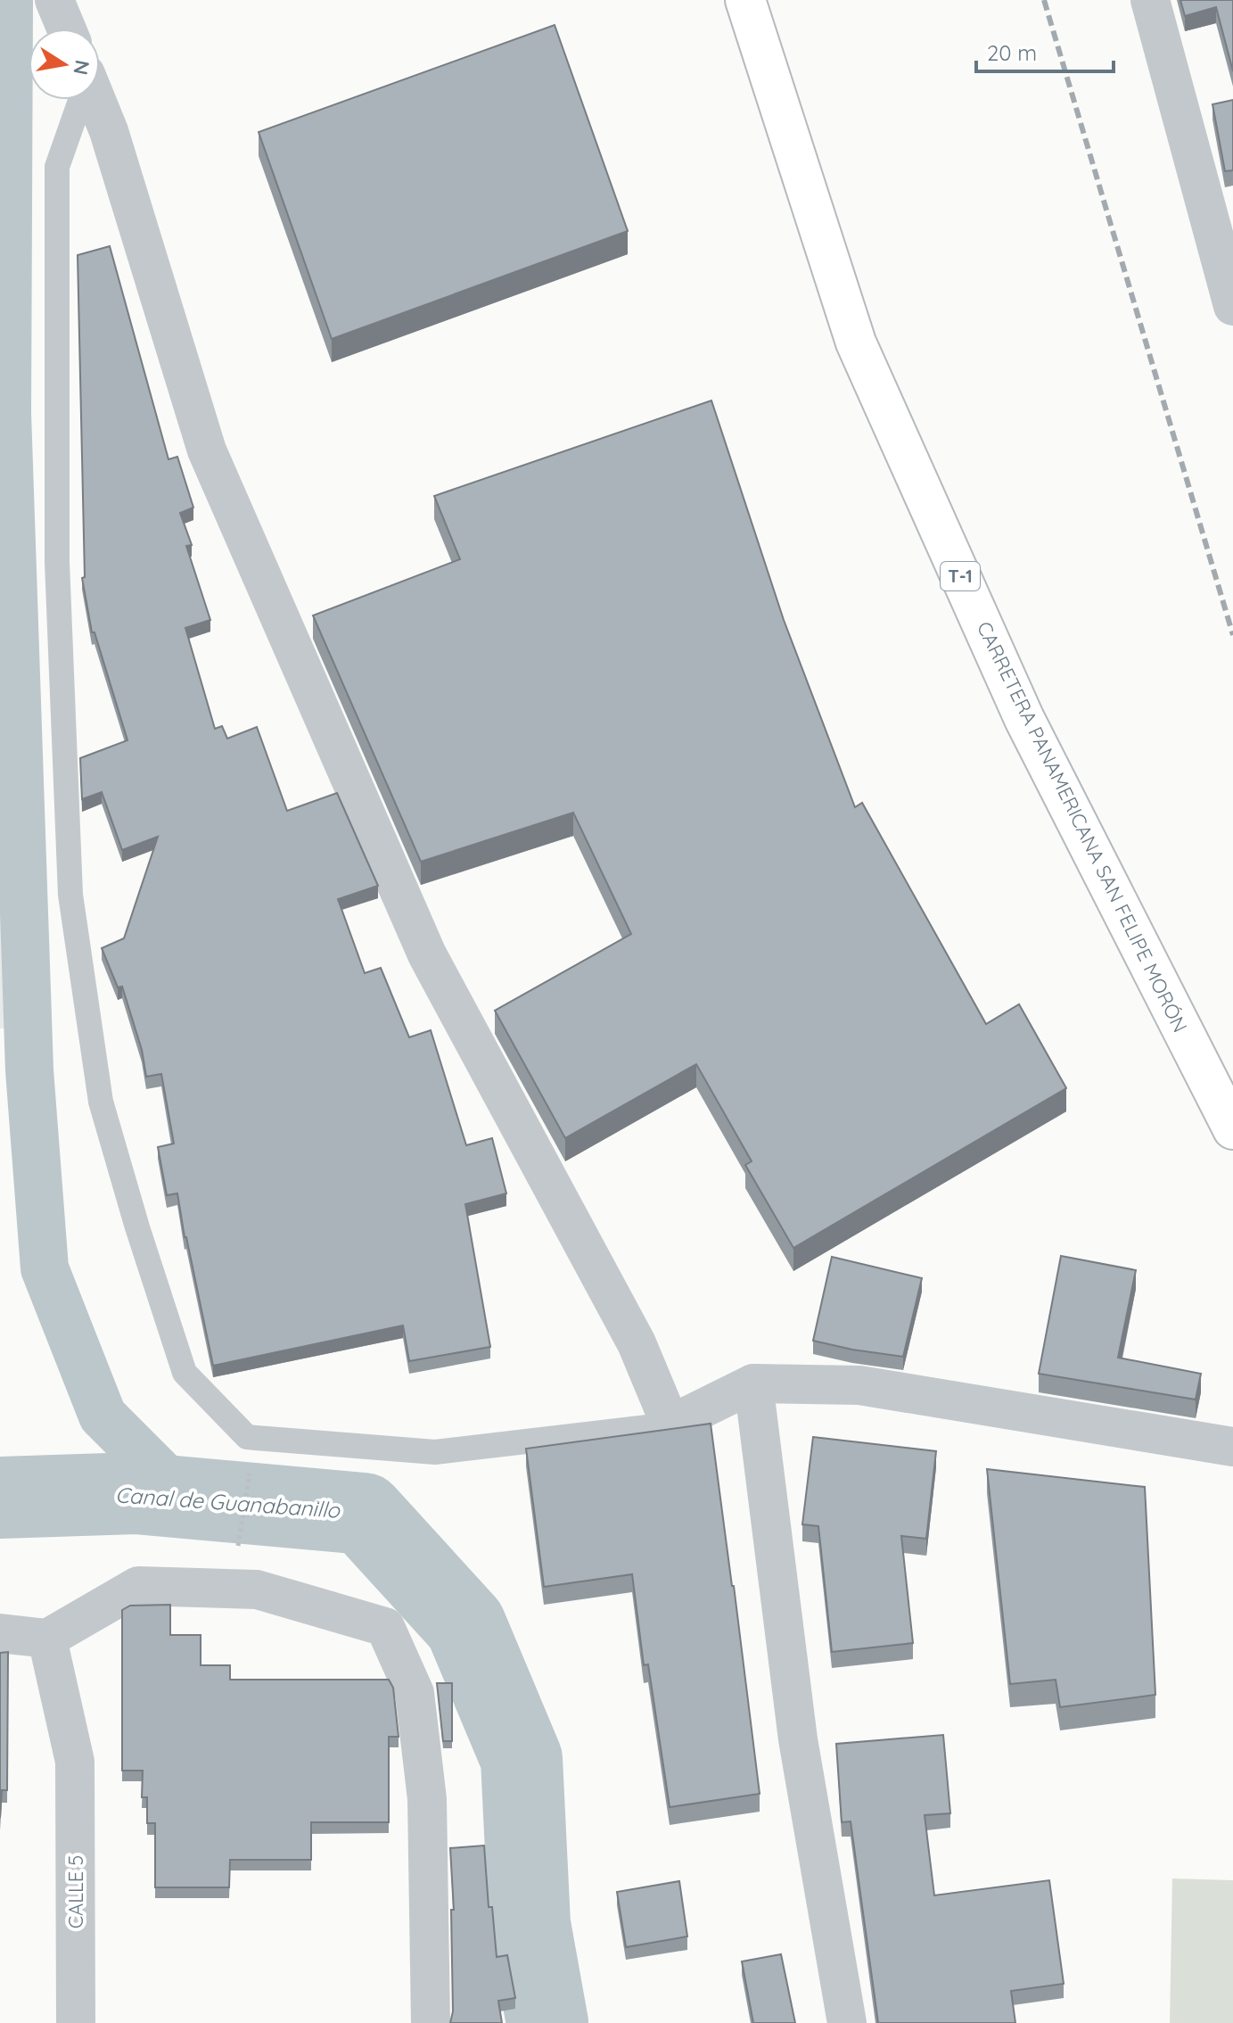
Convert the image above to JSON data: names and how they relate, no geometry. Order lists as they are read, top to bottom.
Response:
{
  "streets": {
    "main road": ["T-1", "CARRETERA PANAMERICANA SAN FELIPE MORÓN"],
    "street": ["CALLE 5"]
  },
  "water": ["Canal de Guanabanillo"],
  "scale_bar": "20 m",
  "north": "right"
}
